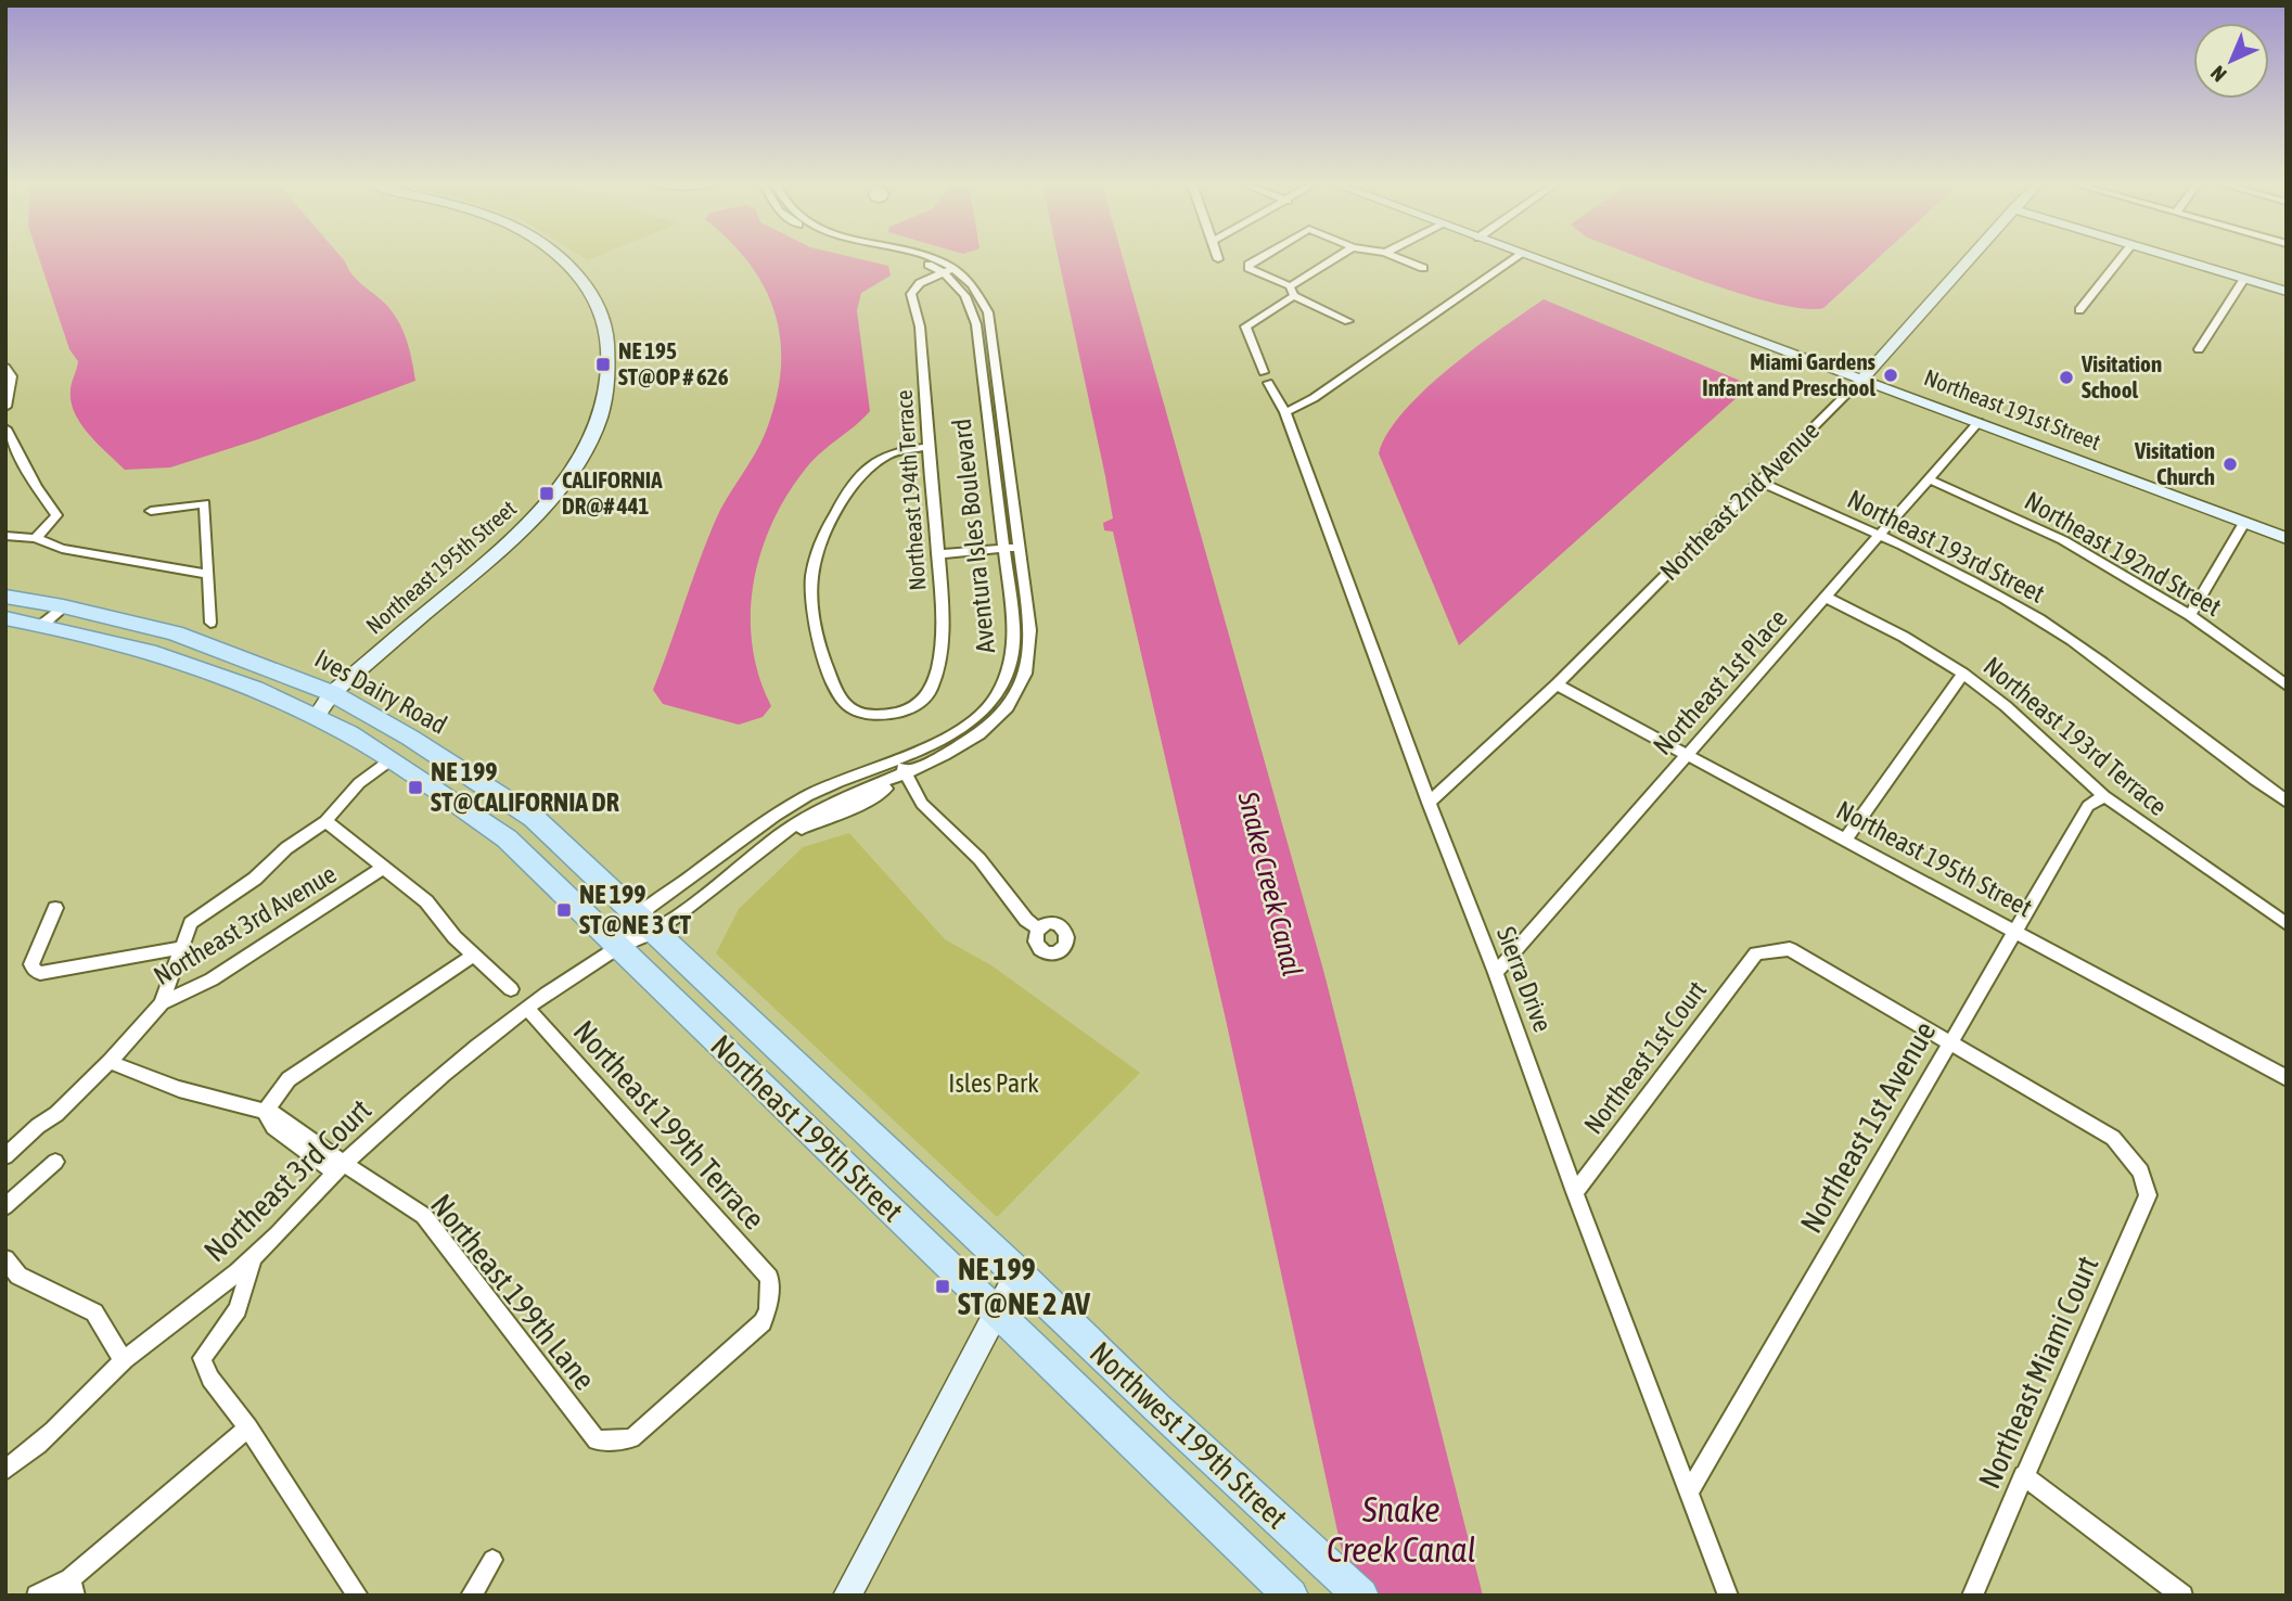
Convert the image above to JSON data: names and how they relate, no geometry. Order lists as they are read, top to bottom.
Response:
{
  "streets": {
    "main road": ["Ives Dairy Road", "Northeast 199th Street", "Northwest 199th Street"],
    "street": [
      "Northeast 191st Street",
      "Northeast 194th Terrace",
      "Northeast 2nd Avenue",
      "Aventura Isles Boulevard",
      "Northeast 193rd Street",
      "Northeast 192nd Street",
      "Northeast 195th Street",
      "Northeast 1st Place",
      "Northeast 193rd Terrace",
      "Northeast 3rd Avenue",
      "Sierra Drive",
      "Northeast 1st Court",
      "Northeast 199th Terrace",
      "Northeast 1st Avenue",
      "Northeast 3rd Court",
      "Northeast 199th Lane",
      "Northeast Miami Court"
    ]
  },
  "crossings": [
    ["Northeast 191st Street", "Northeast 2nd Avenue"],
    ["Northeast 191st Street", "Northeast 1st Place"],
    ["Northeast 194th Terrace", "Aventura Isles Boulevard"],
    ["Northeast 2nd Avenue", "Northeast 193rd Street"],
    ["Northeast 2nd Avenue", "Northeast 195th Street"],
    ["Northeast 2nd Avenue", "Sierra Drive"],
    ["Aventura Isles Boulevard", "Ives Dairy Road"],
    ["Aventura Isles Boulevard", "Northeast 199th Street"],
    ["Aventura Isles Boulevard", "Northeast 3rd Court"],
    ["Northeast 193rd Street", "Northeast 1st Place"],
    ["Northeast 192nd Street", "Northeast 1st Place"],
    ["Northeast 195th Street", "Northeast 1st Place"],
    ["Northeast 195th Street", "Ives Dairy Road"],
    ["Northeast 195th Street", "Northeast 1st Avenue"],
    ["Northeast 1st Place", "Northeast 193rd Terrace"],
    ["Northeast 1st Place", "Sierra Drive"],
    ["Ives Dairy Road", "Northeast 199th Street"],
    ["Ives Dairy Road", "Northeast 3rd Court"],
    ["Northeast 193rd Terrace", "Northeast 1st Avenue"],
    ["Sierra Drive", "Northeast 1st Court"],
    ["Sierra Drive", "Northeast 1st Avenue"],
    ["Northeast 1st Court", "Northeast 1st Avenue"],
    ["Northeast 1st Court", "Northeast Miami Court"],
    ["Northeast 199th Terrace", "Northeast 3rd Court"],
    ["Northeast 199th Terrace", "Northeast 199th Lane"],
    ["Northeast 1st Avenue", "Northeast Miami Court"],
    ["Northeast 199th Street", "Northeast 3rd Court"],
    ["Northeast 199th Street", "Northwest 199th Street"],
    ["Northeast 3rd Court", "Northeast 199th Lane"]
  ],
  "water": ["Snake Creek Canal"],
  "parks": ["Isles Park"],
  "places": {
    "transit": [
      "NE 195 ST@OP # 626",
      "CALIFORNIA DR@# 441",
      "NE 199 ST@CALIFORNIA DR",
      "NE 199 ST@NE 3 CT",
      "NE 199 ST@NE 2 AV"
    ],
    "other": ["Miami Gardens Infant and Preschool", "Visitation School", "Visitation Church"]
  },
  "north": "bottom left"
}
